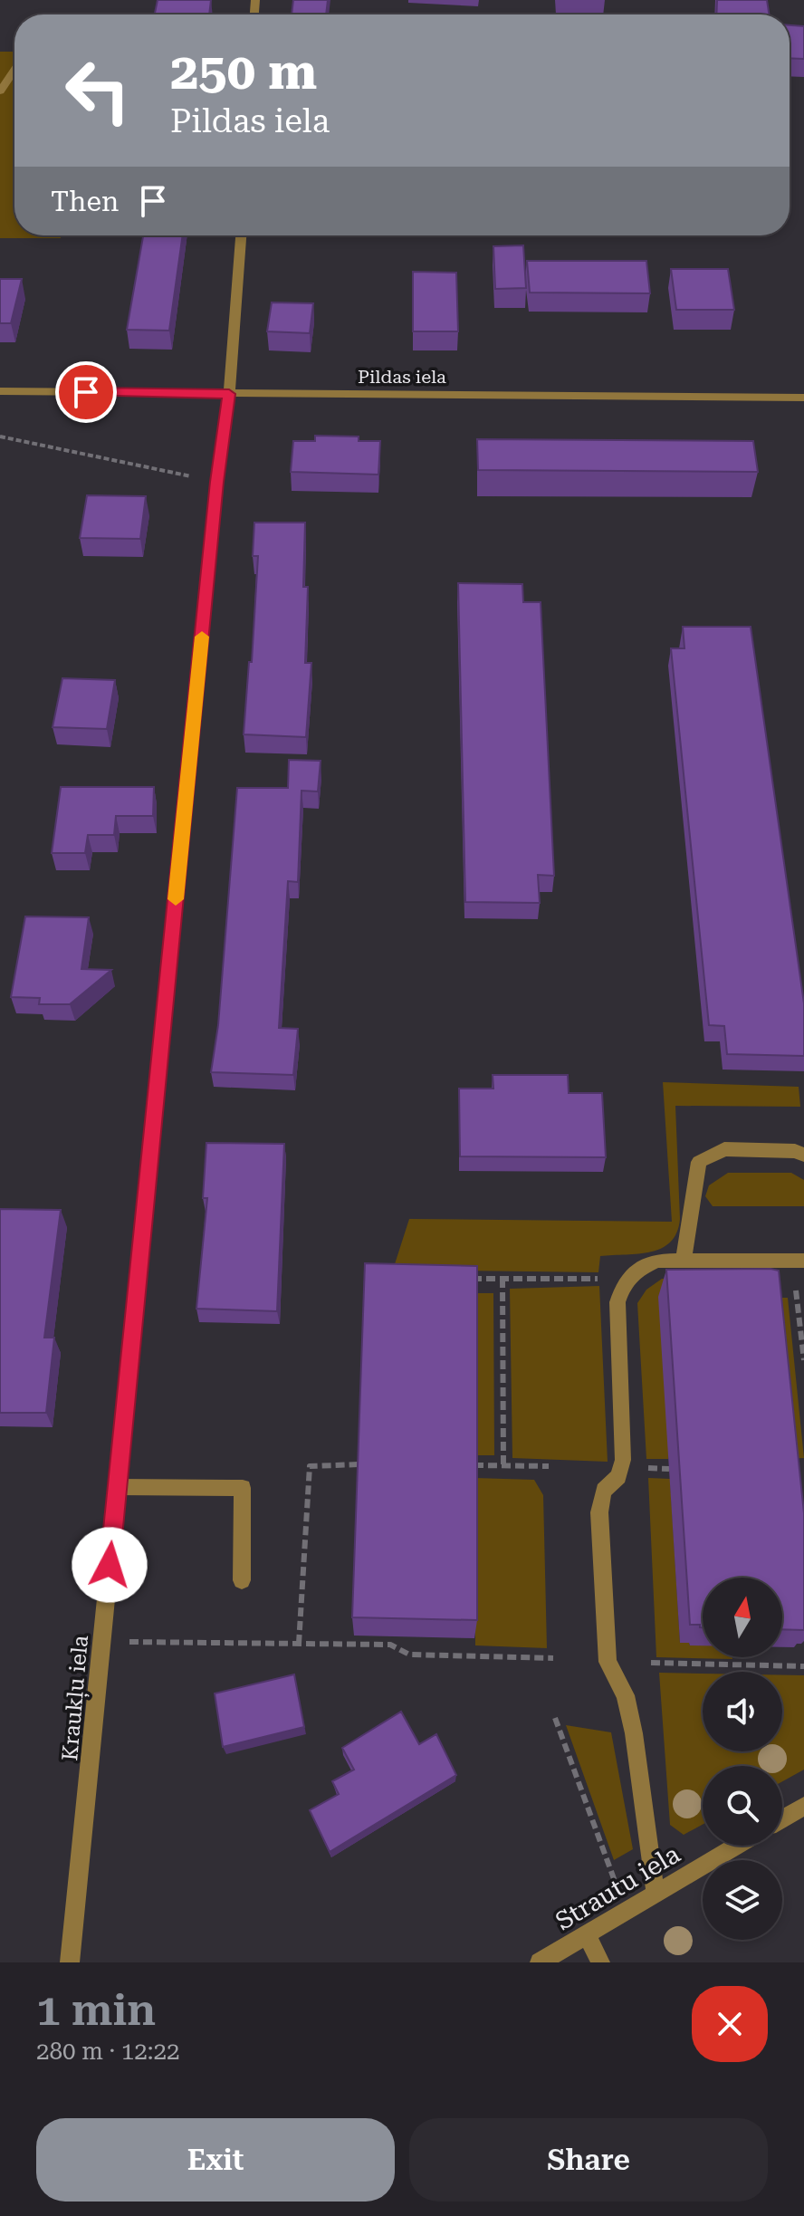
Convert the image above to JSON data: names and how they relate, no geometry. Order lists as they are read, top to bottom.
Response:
{
  "streets": {
    "street": ["Pildas iela", "Kraukļu iela", "Strautu iela"]
  },
  "crossings": [
    ["Pildas iela", "Kraukļu iela"]
  ],
  "north": "top",
  "page": {
    "turn": ["250 m", "Pildas iela"],
    "then": "Then",
    "heading": ["1 min", "280 m · 12:22"],
    "buttons": ["Exit", "Share"]
  }
}
